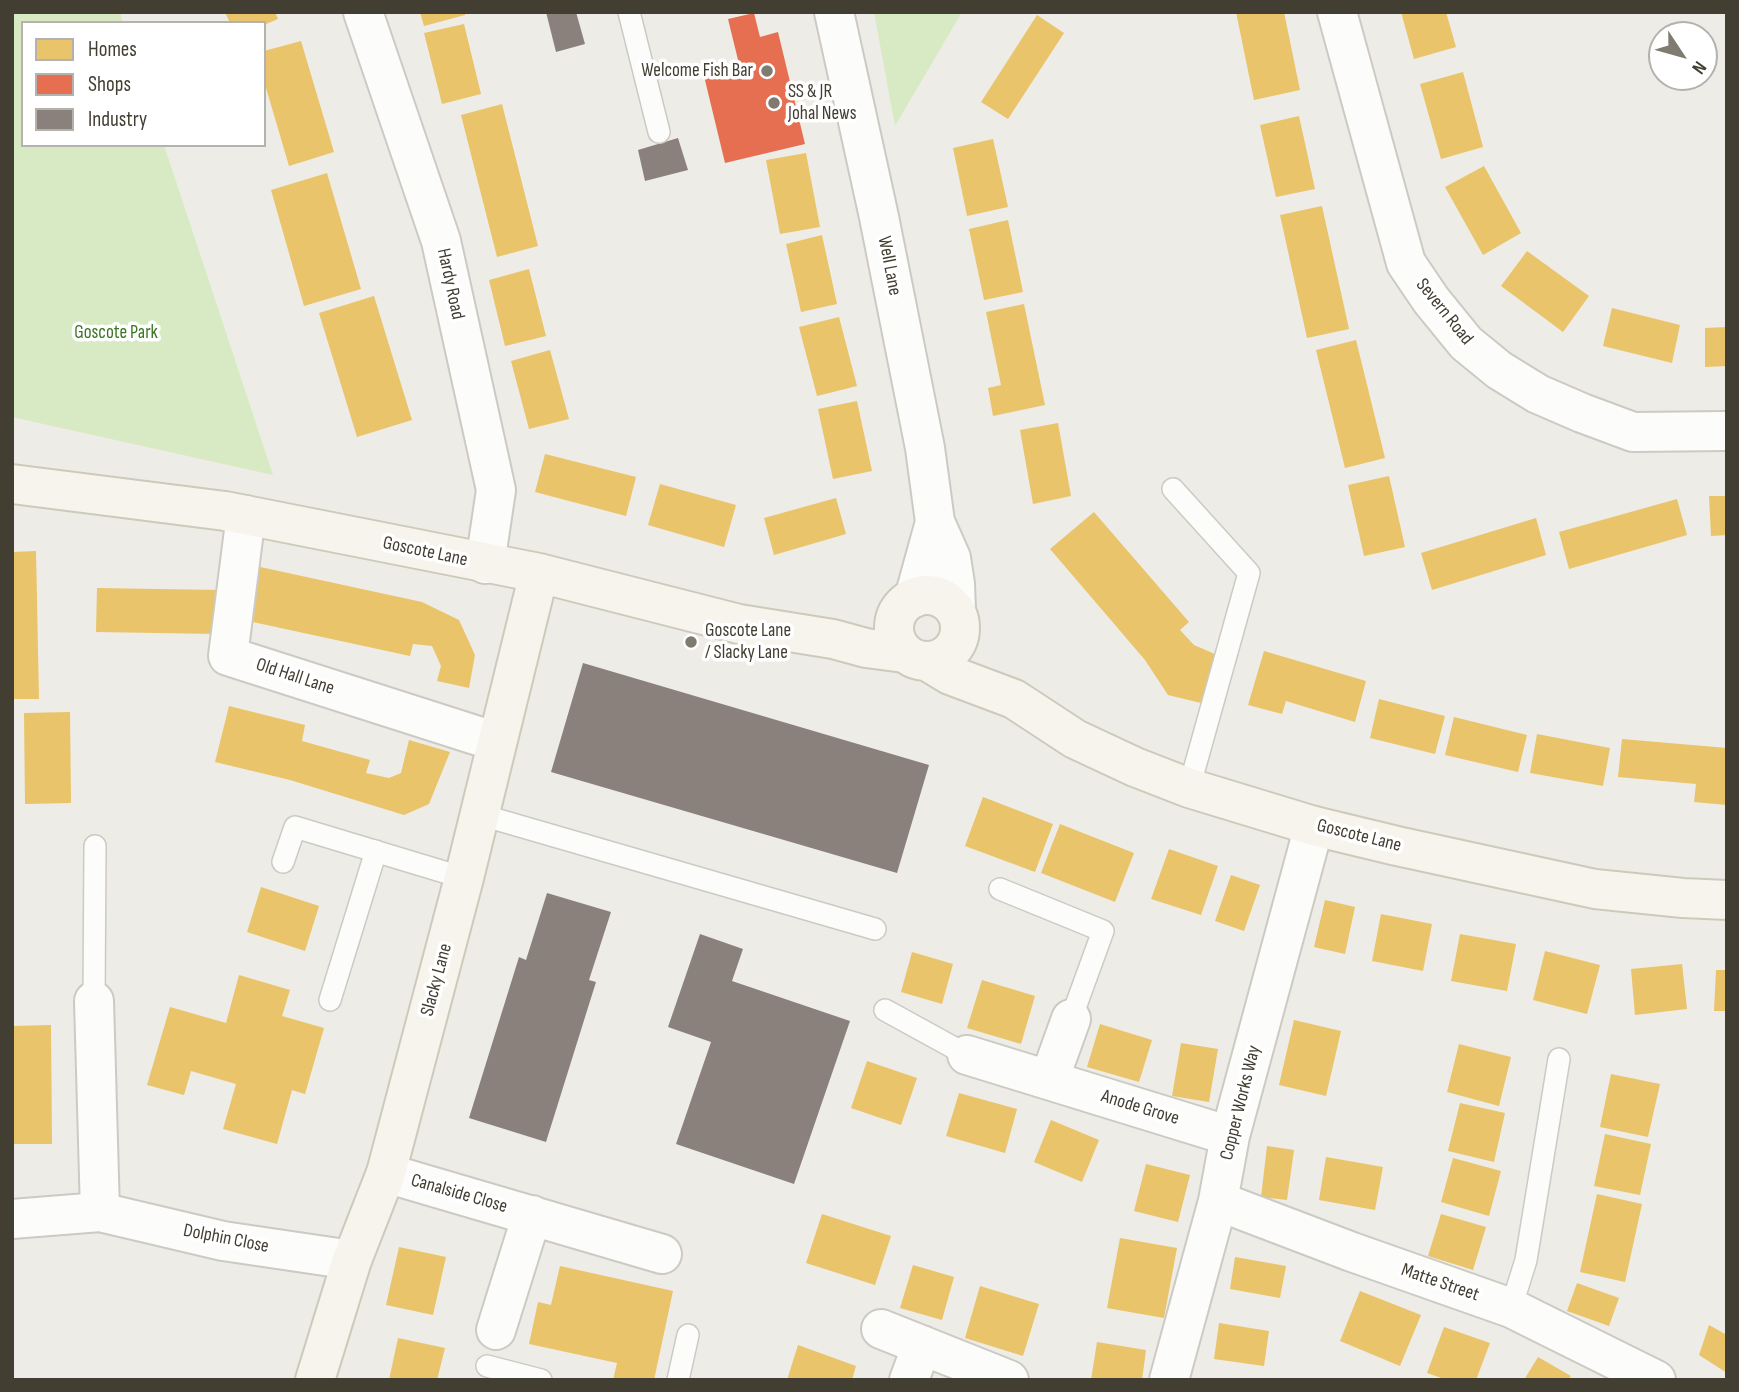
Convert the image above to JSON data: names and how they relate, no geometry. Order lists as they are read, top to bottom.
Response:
{
  "streets": {
    "street": [
      "Well Lane",
      "Hardy Road",
      "Severn Road",
      "Goscote Lane",
      "Old Hall Lane",
      "Slacky Lane",
      "Copper Works Way",
      "Anode Grove",
      "Canalside Close",
      "Dolphin Close",
      "Matte Street"
    ]
  },
  "crossings": [
    ["Well Lane", "Goscote Lane"],
    ["Hardy Road", "Goscote Lane"],
    ["Goscote Lane", "Old Hall Lane"],
    ["Goscote Lane", "Slacky Lane"],
    ["Goscote Lane", "Copper Works Way"],
    ["Old Hall Lane", "Slacky Lane"],
    ["Slacky Lane", "Canalside Close"],
    ["Slacky Lane", "Dolphin Close"],
    ["Copper Works Way", "Anode Grove"],
    ["Copper Works Way", "Matte Street"]
  ],
  "parks": ["Goscote Park"],
  "places": ["Welcome Fish Bar", "SS & JR Johal News", "Goscote Lane / Slacky Lane"],
  "legend": ["Homes", "Shops", "Industry"],
  "north": "bottom right"
}
